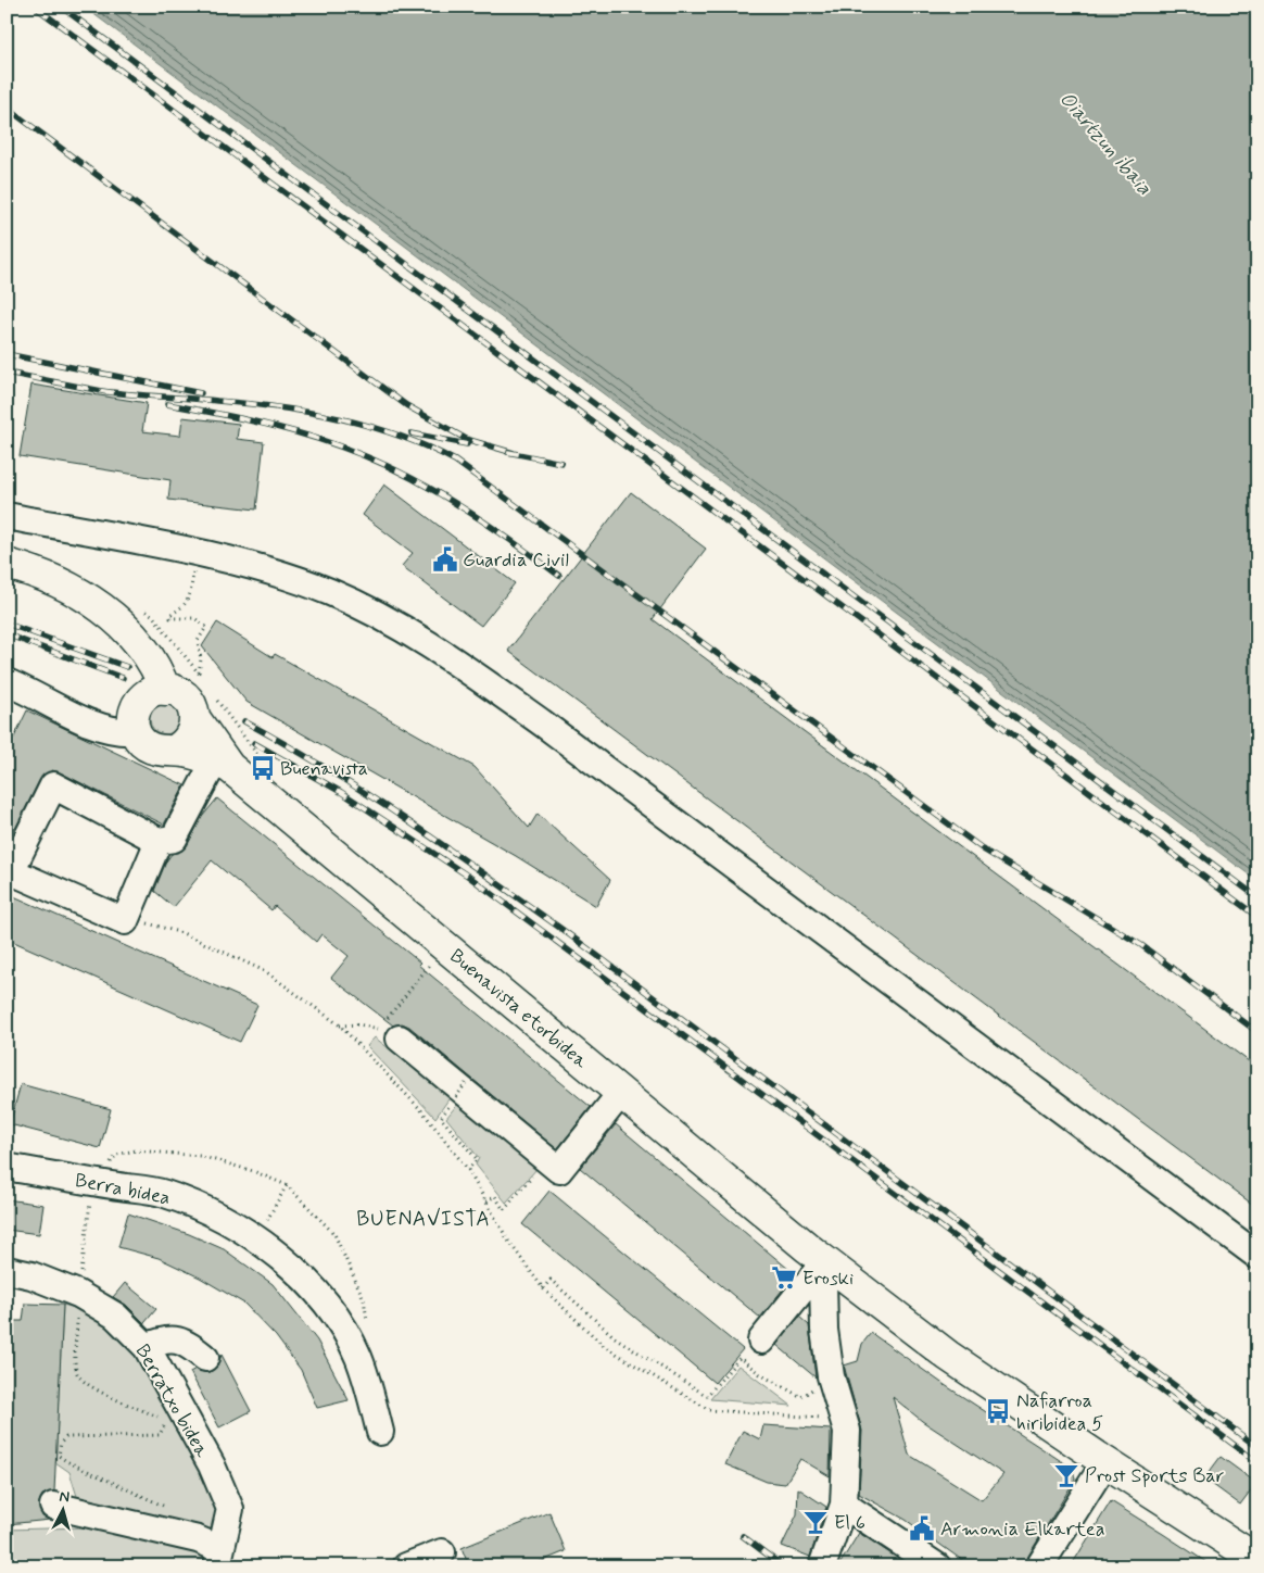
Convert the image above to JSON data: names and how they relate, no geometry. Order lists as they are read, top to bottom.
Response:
{
  "streets": {
    "main road": ["Buenavista etorbidea"],
    "street": ["Berra bidea", "Berratxo bidea"]
  },
  "districts": ["BUENAVISTA"],
  "water": ["Oiartzun ibaia"],
  "places": {
    "public building": ["Guardia Civil", "Armonia Elkartea"],
    "bus stop": ["Buenavista", "Nafarroa hiribidea 5"],
    "supermarket": ["Eroski"],
    "bar": ["Prost Sports Bar", "El 6"]
  },
  "north": "top"
}
